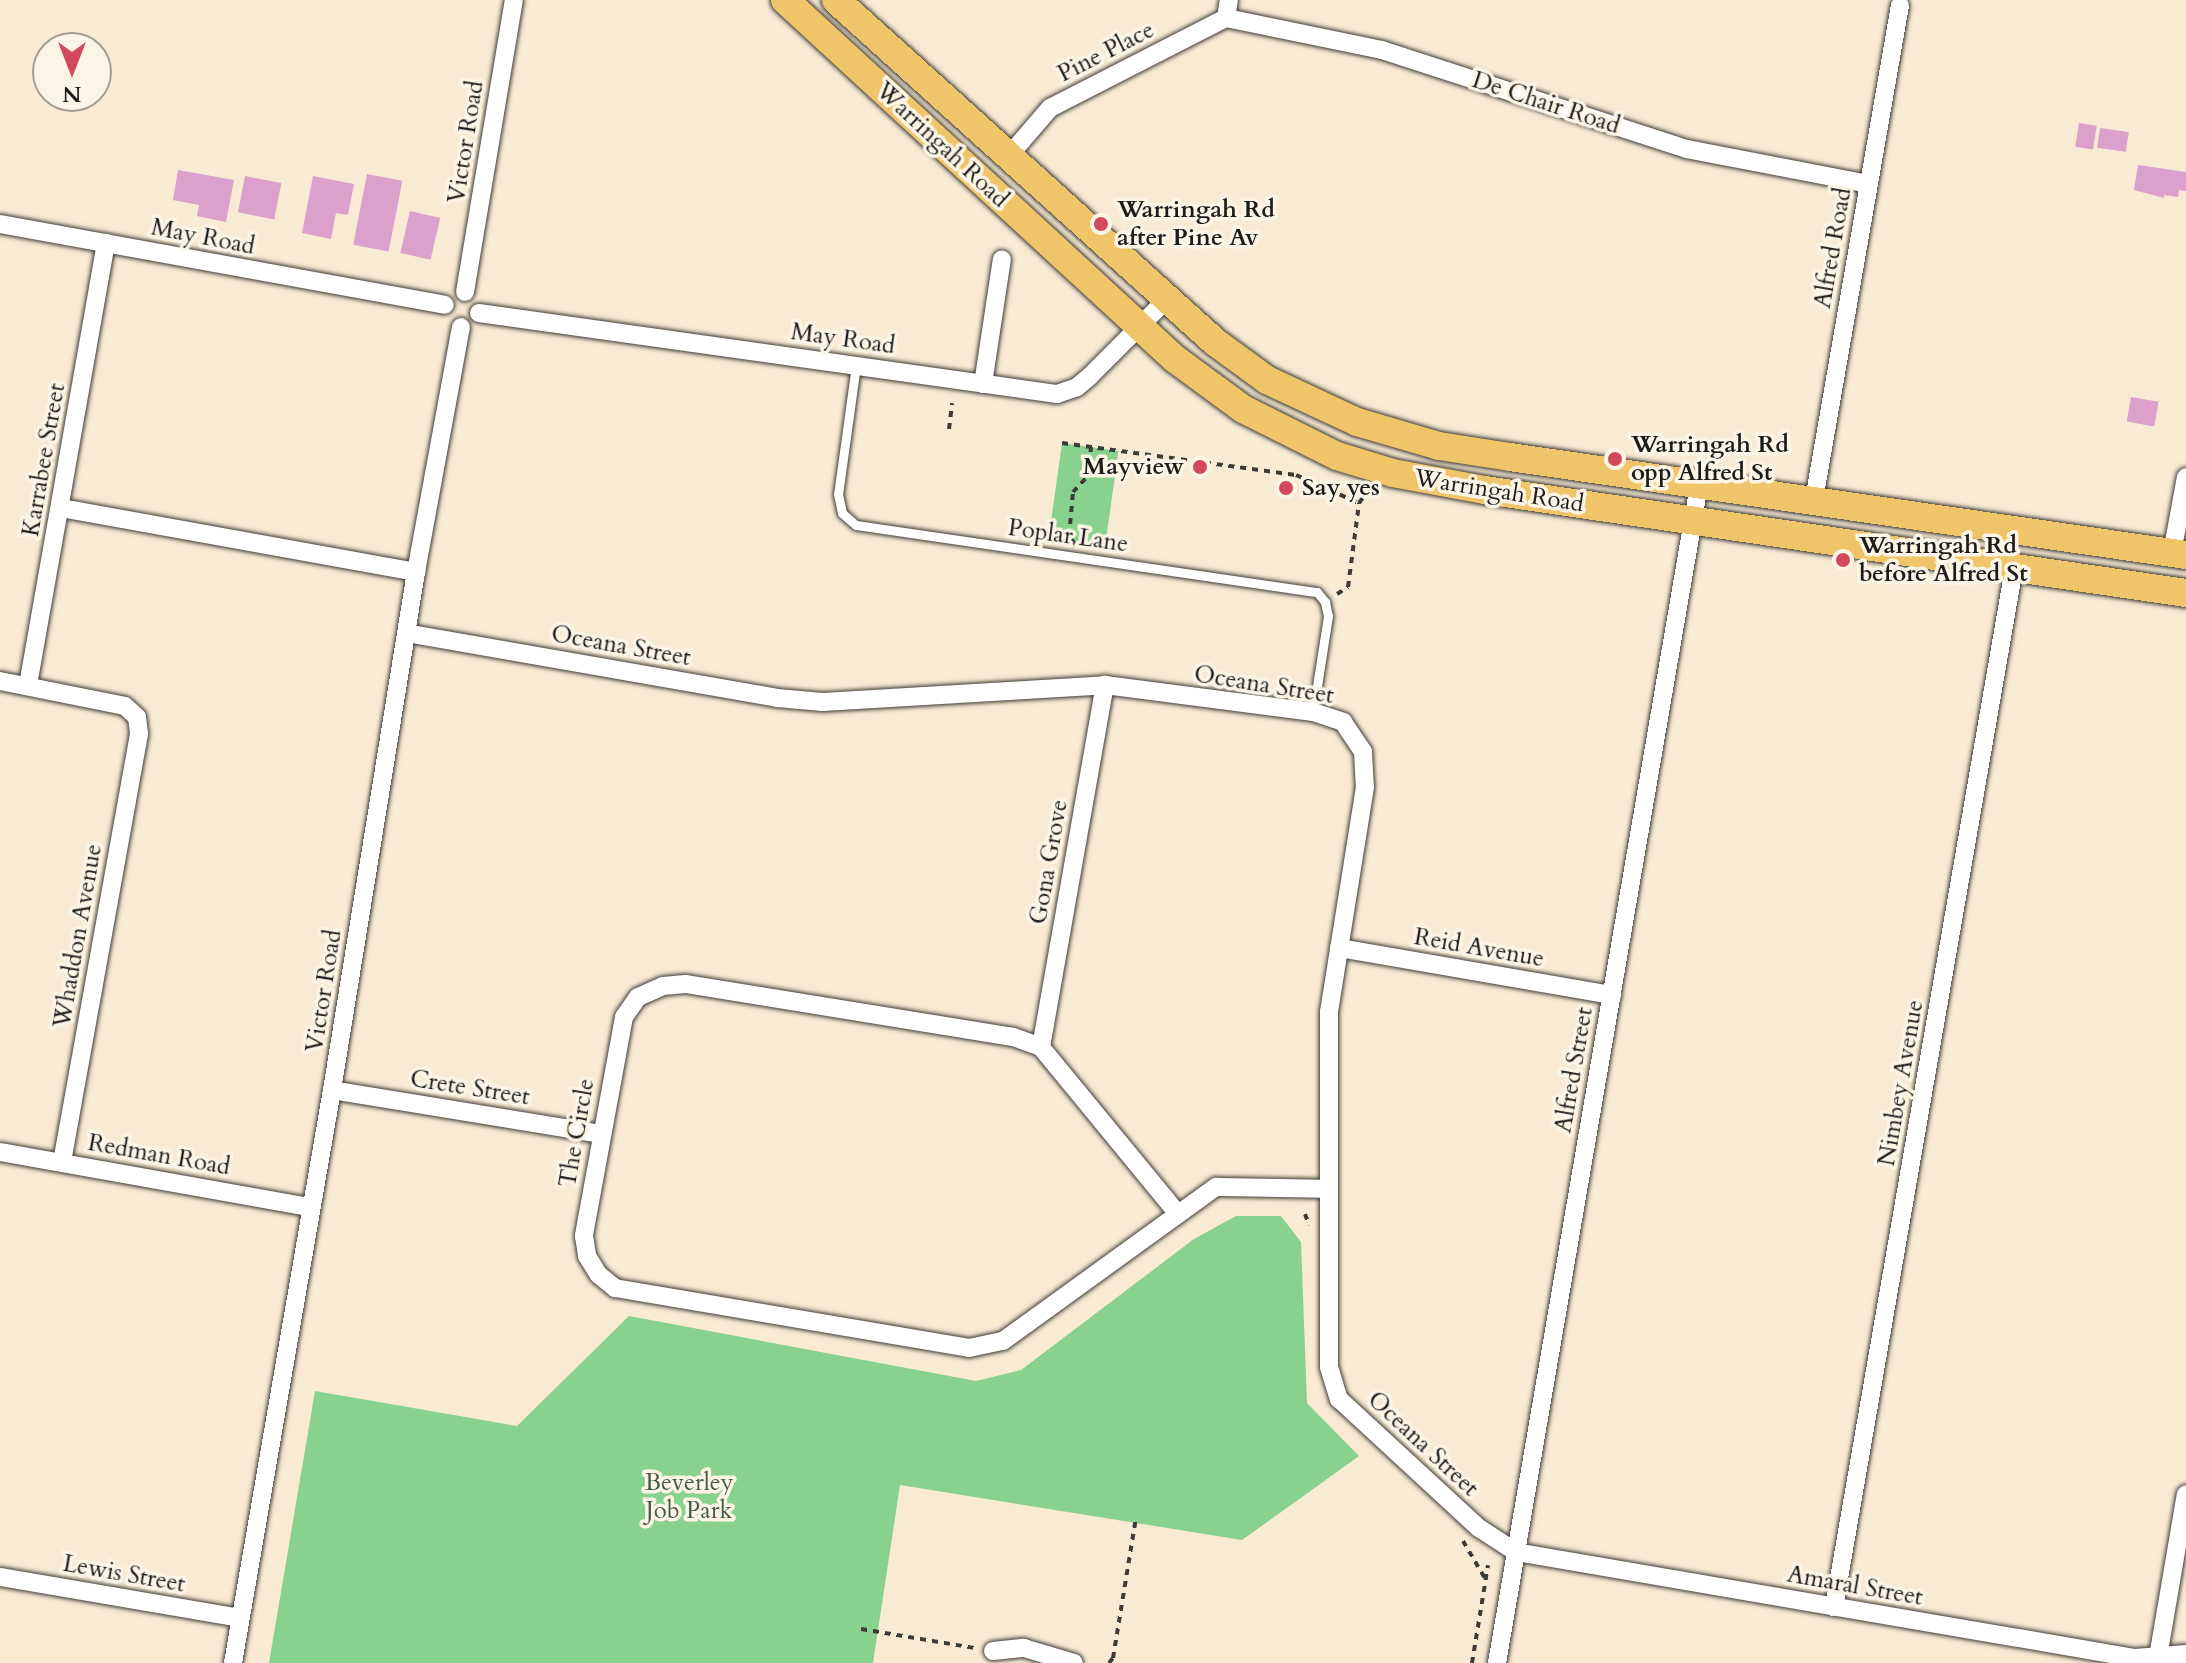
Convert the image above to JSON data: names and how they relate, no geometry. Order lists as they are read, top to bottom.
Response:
{
  "streets": {
    "highway": ["Warringah Road"],
    "street": [
      "Pine Place",
      "De Chair Road",
      "Victor Road",
      "May Road",
      "Alfred Road",
      "Karrabee Street",
      "Oceana Street",
      "Gona Grove",
      "Whaddon Avenue",
      "Reid Avenue",
      "Alfred Street",
      "Nimbey Avenue",
      "Crete Street",
      "The Circle",
      "Redman Road",
      "Lewis Street",
      "Amaral Street"
    ],
    "lane": ["Poplar Lane"]
  },
  "crossings": [
    ["Pine Place", "De Chair Road"],
    ["Pine Place", "Warringah Road"],
    ["De Chair Road", "Alfred Road"],
    ["Victor Road", "May Road"],
    ["Victor Road", "Oceana Street"],
    ["Victor Road", "Crete Street"],
    ["Victor Road", "Redman Road"],
    ["Victor Road", "Lewis Street"],
    ["Warringah Road", "May Road"],
    ["Warringah Road", "Alfred Road"],
    ["Warringah Road", "Alfred Street"],
    ["Warringah Road", "Nimbey Avenue"],
    ["May Road", "Karrabee Street"],
    ["May Road", "Poplar Lane"],
    ["Karrabee Street", "Whaddon Avenue"],
    ["Oceana Street", "Gona Grove"],
    ["Oceana Street", "Reid Avenue"],
    ["Oceana Street", "Alfred Street"],
    ["Oceana Street", "The Circle"],
    ["Oceana Street", "Amaral Street"],
    ["Gona Grove", "The Circle"],
    ["Whaddon Avenue", "Redman Road"],
    ["Reid Avenue", "Alfred Street"],
    ["Alfred Street", "Amaral Street"],
    ["Nimbey Avenue", "Amaral Street"],
    ["Crete Street", "The Circle"]
  ],
  "parks": ["Beverley Job Park"],
  "places": [
    "Warringah Rd after Pine Av",
    "Warringah Rd opp Alfred St",
    "Mayview",
    "Say yes",
    "Warringah Rd before Alfred St"
  ],
  "north": "bottom"
}
